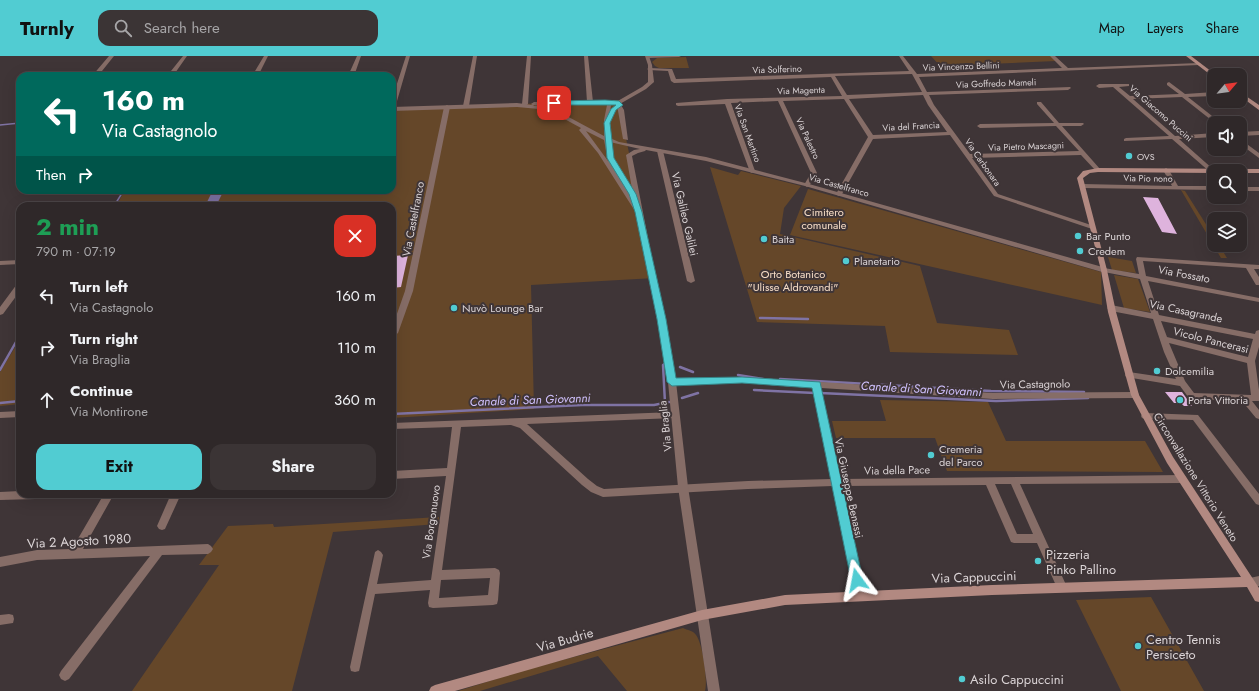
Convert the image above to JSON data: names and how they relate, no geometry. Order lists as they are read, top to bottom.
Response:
{
  "streets": {
    "main road": ["Circonvallazione Vittorio Veneto", "Via Cappuccini", "Via Budrie"],
    "street": [
      "Via Vincenzo Bellini",
      "Via Solferino",
      "Via Goffredo Mameli",
      "Via Magenta",
      "Via Giacomo Puccini",
      "Via del Francia",
      "Via San Martino",
      "Via Palestro",
      "Via Pietro Mascagni",
      "Via Carbonara",
      "Via Pio nono",
      "Via Castelfranco",
      "Via Galileo Galilei",
      "Via Fossato",
      "Via Casagrande",
      "Vicolo Pancerasi",
      "Via Castagnolo",
      "Via Braglia",
      "Via della Pace",
      "Via Giuseppe Benassi",
      "Via Borgonuovo",
      "Via 2 Agosto 1980"
    ]
  },
  "crossings": [
    ["Via Vincenzo Bellini", "Via Solferino"],
    ["Via Vincenzo Bellini", "Via Carbonara"],
    ["Via Solferino", "Via Carbonara"],
    ["Via Goffredo Mameli", "Via Magenta"],
    ["Via Goffredo Mameli", "Via Carbonara"],
    ["Via Magenta", "Via San Martino"],
    ["Via Magenta", "Via Palestro"],
    ["Via Magenta", "Via Carbonara"],
    ["Via del Francia", "Via Carbonara"],
    ["Via San Martino", "Via Castelfranco"],
    ["Via Palestro", "Via Castelfranco"],
    ["Via Pietro Mascagni", "Via Carbonara"],
    ["Via Carbonara", "Circonvallazione Vittorio Veneto"],
    ["Via Pio nono", "Circonvallazione Vittorio Veneto"],
    ["Via Castelfranco", "Via Galileo Galilei"],
    ["Via Castelfranco", "Via Fossato"],
    ["Via Castelfranco", "Via Braglia"],
    ["Via Castelfranco", "Circonvallazione Vittorio Veneto"],
    ["Via Galileo Galilei", "Via Braglia"],
    ["Via Fossato", "Circonvallazione Vittorio Veneto"],
    ["Via Casagrande", "Circonvallazione Vittorio Veneto"],
    ["Via Castagnolo", "Via Braglia"],
    ["Via Castagnolo", "Circonvallazione Vittorio Veneto"],
    ["Via Castagnolo", "Via Giuseppe Benassi"],
    ["Via Braglia", "Via della Pace"],
    ["Via Braglia", "Via Cappuccini"],
    ["Via Braglia", "Via Budrie"],
    ["Via della Pace", "Circonvallazione Vittorio Veneto"],
    ["Via della Pace", "Via Giuseppe Benassi"],
    ["Circonvallazione Vittorio Veneto", "Via Cappuccini"],
    ["Via Giuseppe Benassi", "Via Cappuccini"],
    ["Via Cappuccini", "Via Budrie"]
  ],
  "water": ["Canale di San Giovanni"],
  "parks": ["Cimitero comunale", "Orto Botanico \"Ulisse Aldrovandi\""],
  "places": [
    "OVS",
    "Bar Punto",
    "Baita",
    "Credem",
    "Planetario",
    "Nuvò Lounge Bar",
    "Dolcemilia",
    "Porta Vittoria",
    "Cremeria del Parco",
    "Pizzeria Pinko Pallino",
    "Centro Tennis Persiceto",
    "Asilo Cappuccini"
  ],
  "north": "top right",
  "page": {
    "header": "Turnly",
    "search": "Search here",
    "nav": ["Map", "Layers", "Share"],
    "turn": ["160 m", "Via Castagnolo"],
    "then": "Then",
    "heading": ["2 min", "790 m · 07:19"],
    "list": [
      {
        "name": "Turn left",
        "note": "Via Castagnolo",
        "value": "160 m"
      },
      {
        "name": "Turn right",
        "note": "Via Braglia",
        "value": "110 m"
      },
      {
        "name": "Continue",
        "note": "Via Montirone",
        "value": "360 m"
      }
    ],
    "buttons": ["Exit", "Share"]
  }
}
